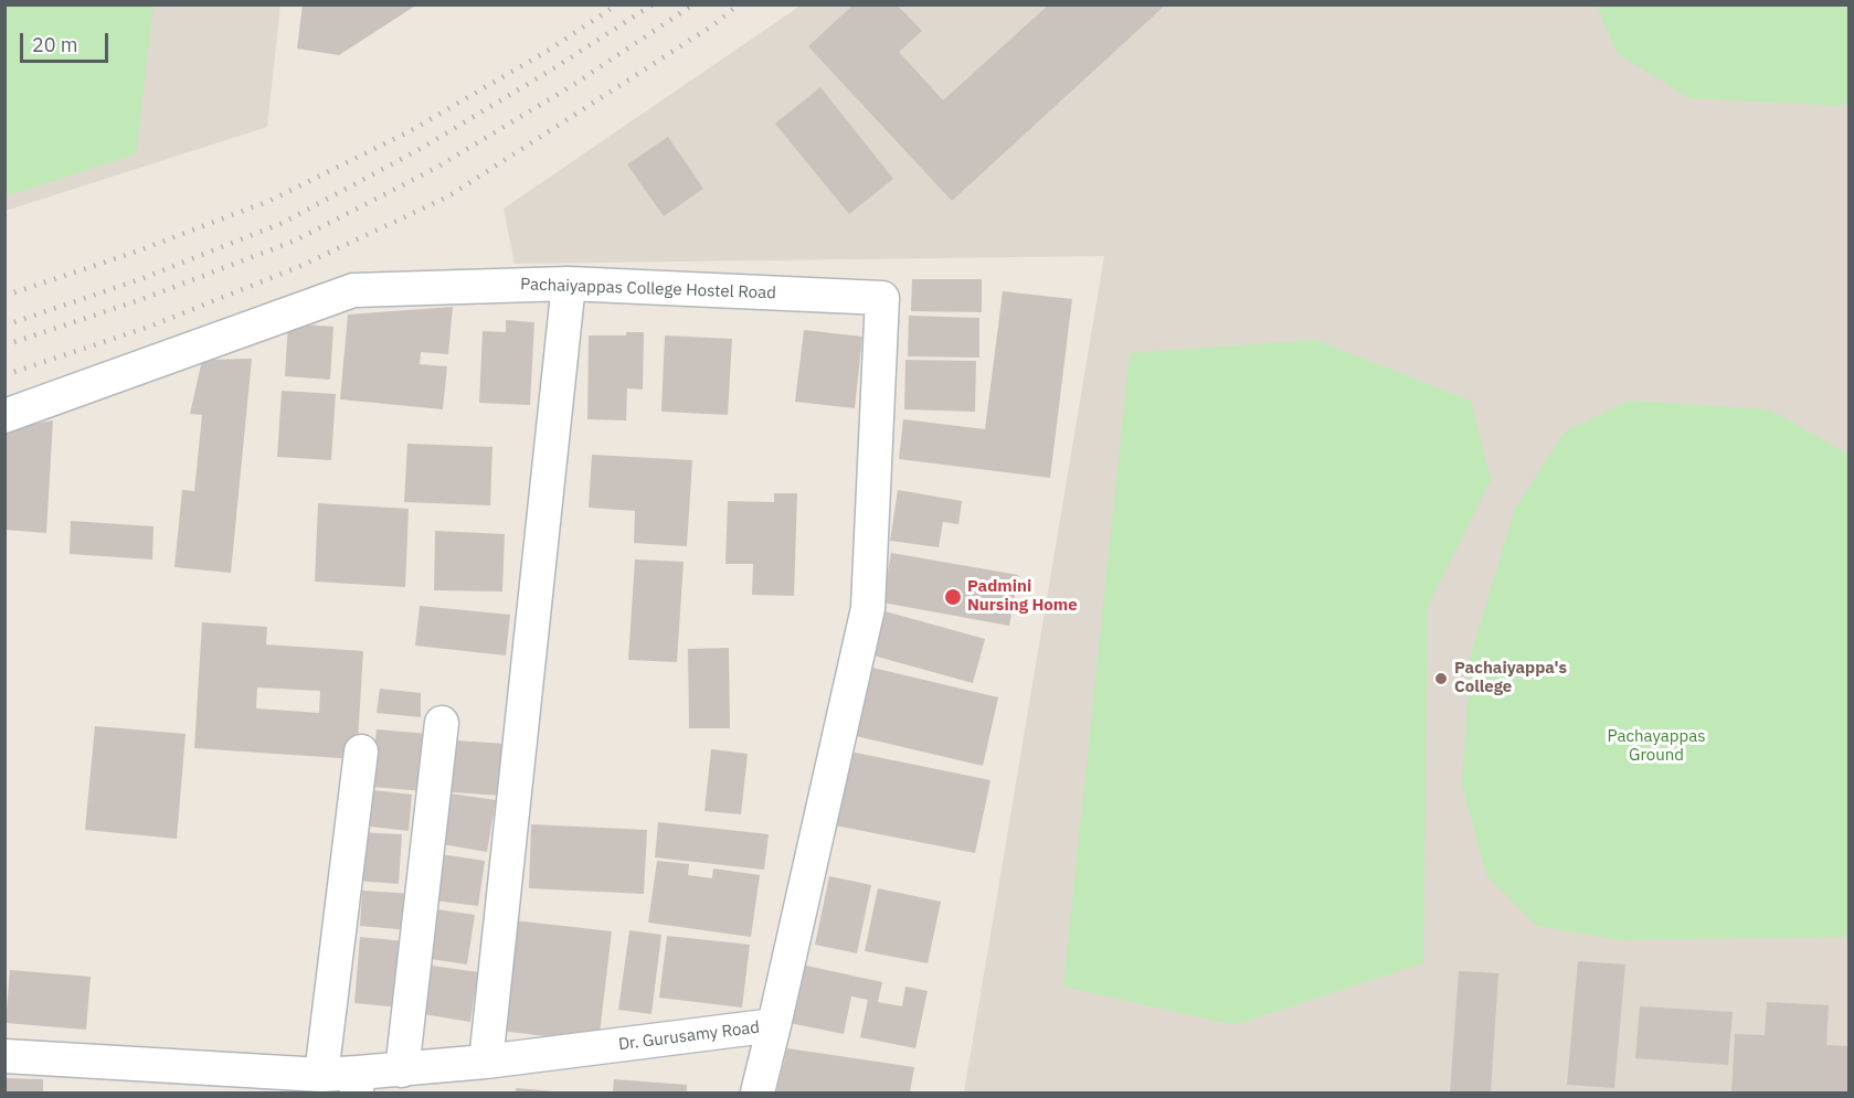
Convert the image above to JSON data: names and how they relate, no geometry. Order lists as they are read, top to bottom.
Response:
{
  "streets": {
    "street": ["Pachaiyappas College Hostel Road", "Dr. Gurusamy Road"]
  },
  "crossings": [
    ["Pachaiyappas College Hostel Road", "Dr. Gurusamy Road"]
  ],
  "parks": ["Pachayappas Ground"],
  "places": ["Padmini Nursing Home", "Pachaiyappa's College"],
  "scale_bar": "20 m"
}
